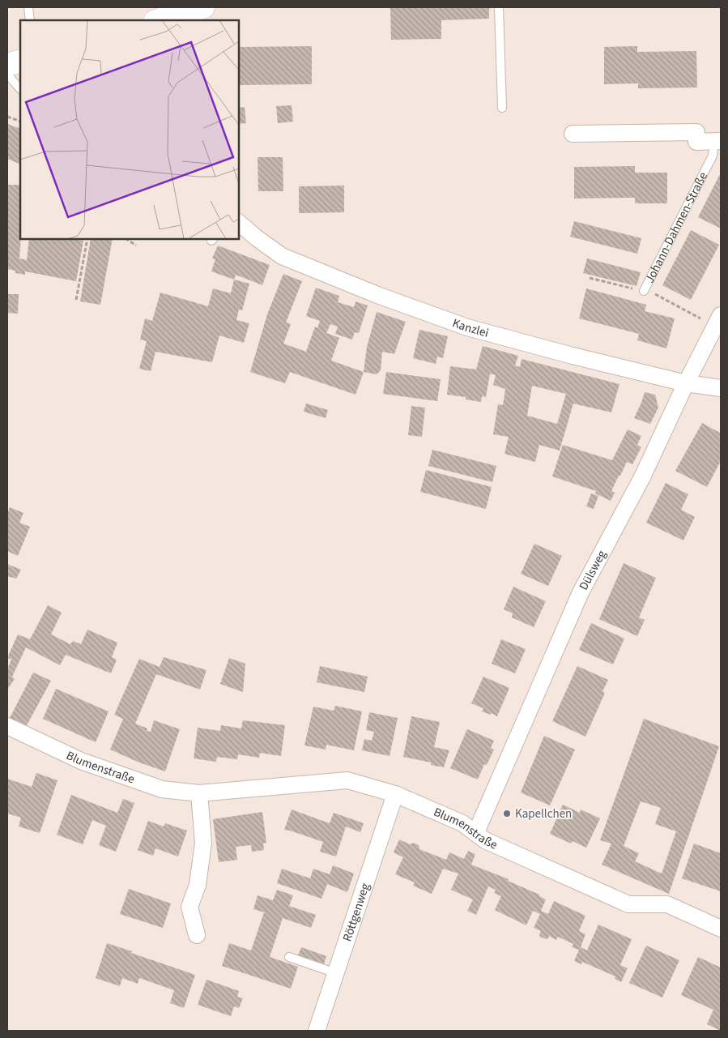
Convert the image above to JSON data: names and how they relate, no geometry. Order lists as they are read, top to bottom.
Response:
{
  "streets": {
    "street": [
      "Johann-Dahmen-Straße",
      "Kanzlei",
      "Dülsweg",
      "Blumenstraße",
      "Röttgenweg"
    ]
  },
  "crossings": [
    ["Kanzlei", "Dülsweg"],
    ["Dülsweg", "Blumenstraße"],
    ["Blumenstraße", "Röttgenweg"]
  ],
  "places": ["Kapellchen"]
}
